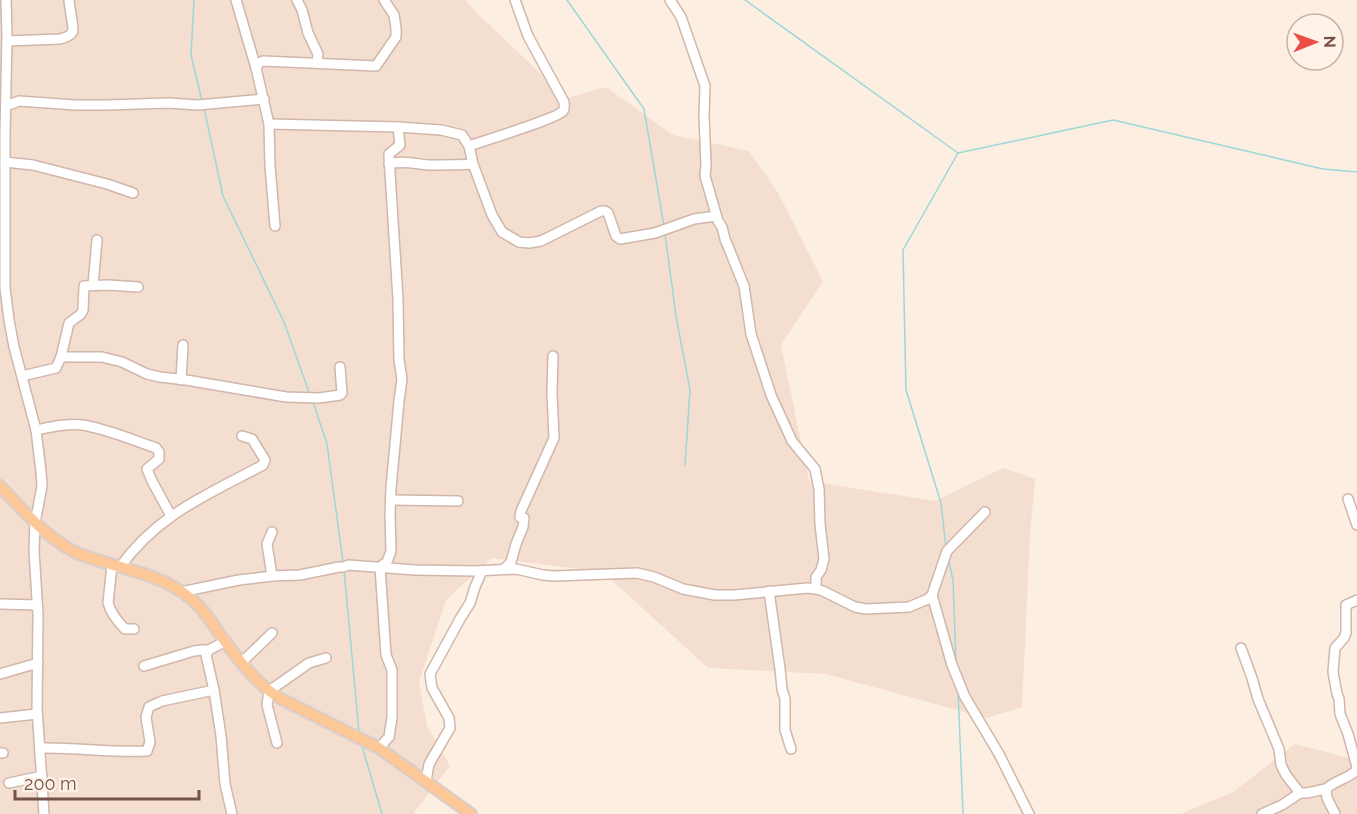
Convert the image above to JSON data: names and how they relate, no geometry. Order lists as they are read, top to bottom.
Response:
{
  "scale_bar": "200 m",
  "north": "right"
}
